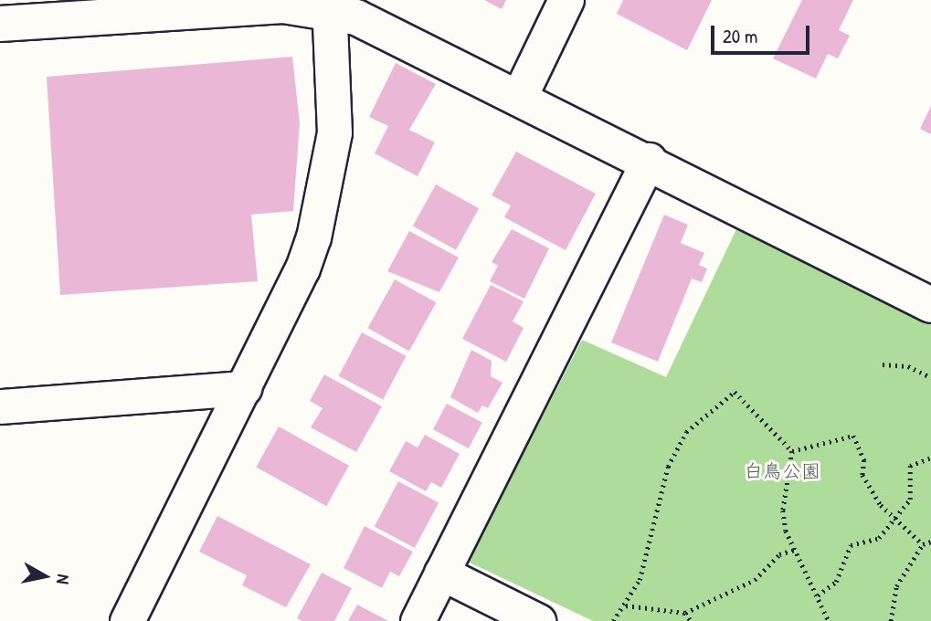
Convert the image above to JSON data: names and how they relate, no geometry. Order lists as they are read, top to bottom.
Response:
{
  "parks": ["白鳥公園"],
  "scale_bar": "20 m",
  "north": "right"
}
